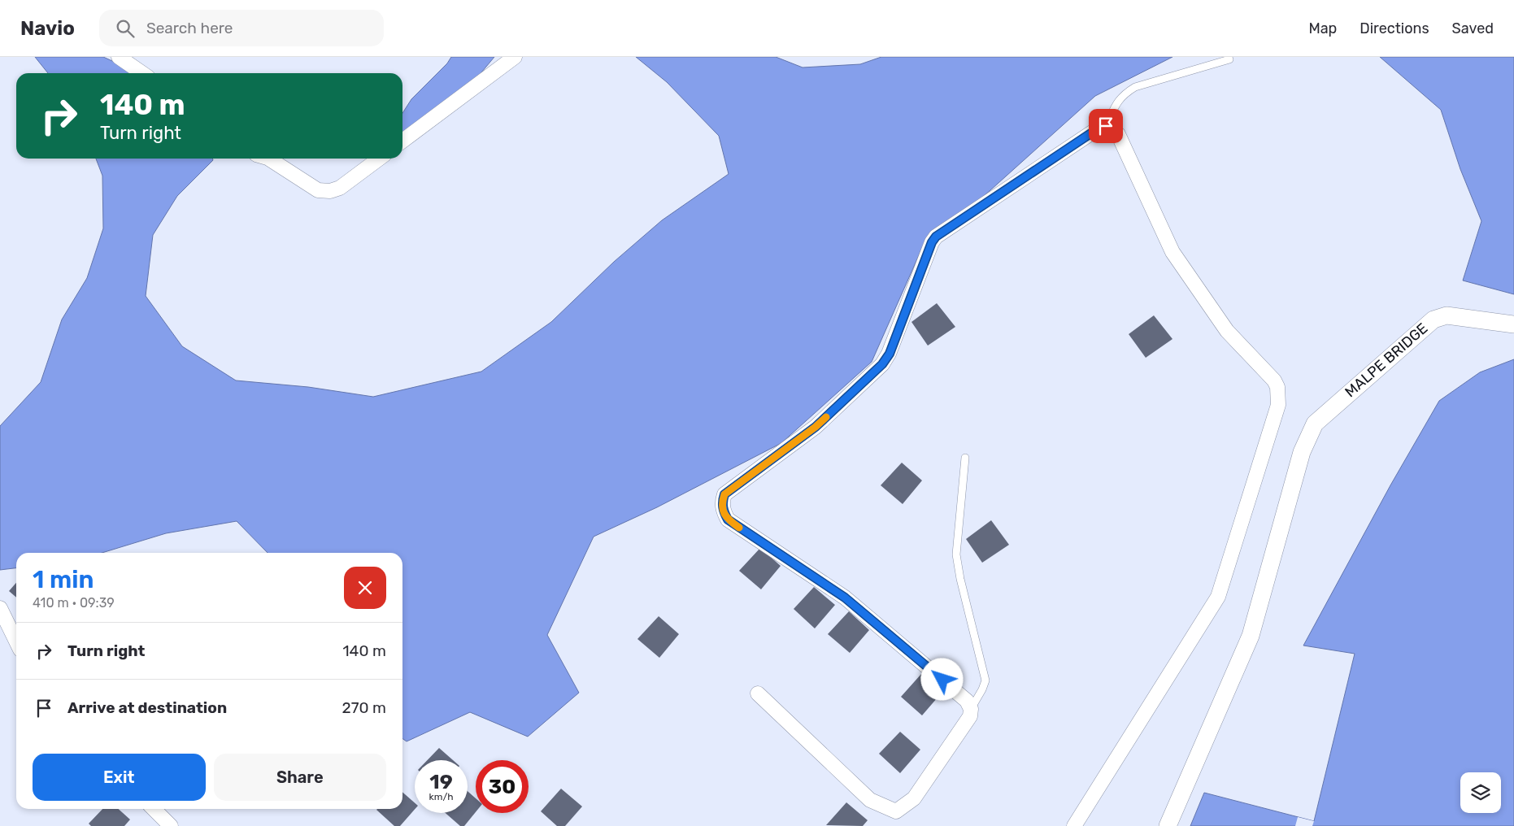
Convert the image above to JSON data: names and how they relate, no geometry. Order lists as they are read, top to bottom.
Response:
{
  "streets": {
    "street": ["MALPE BRIDGE"]
  },
  "page": {
    "header": "Navio",
    "search": "Search here",
    "nav": ["Map", "Directions", "Saved"],
    "turn": ["140 m", "Turn right"],
    "heading": ["1 min", "410 m · 09:39"],
    "list": [
      {
        "name": "Turn right",
        "value": "140 m"
      },
      {
        "name": "Arrive at destination",
        "value": "270 m"
      }
    ],
    "buttons": ["Exit", "Share"],
    "speed": "19 km/h",
    "limit": "30"
  }
}
